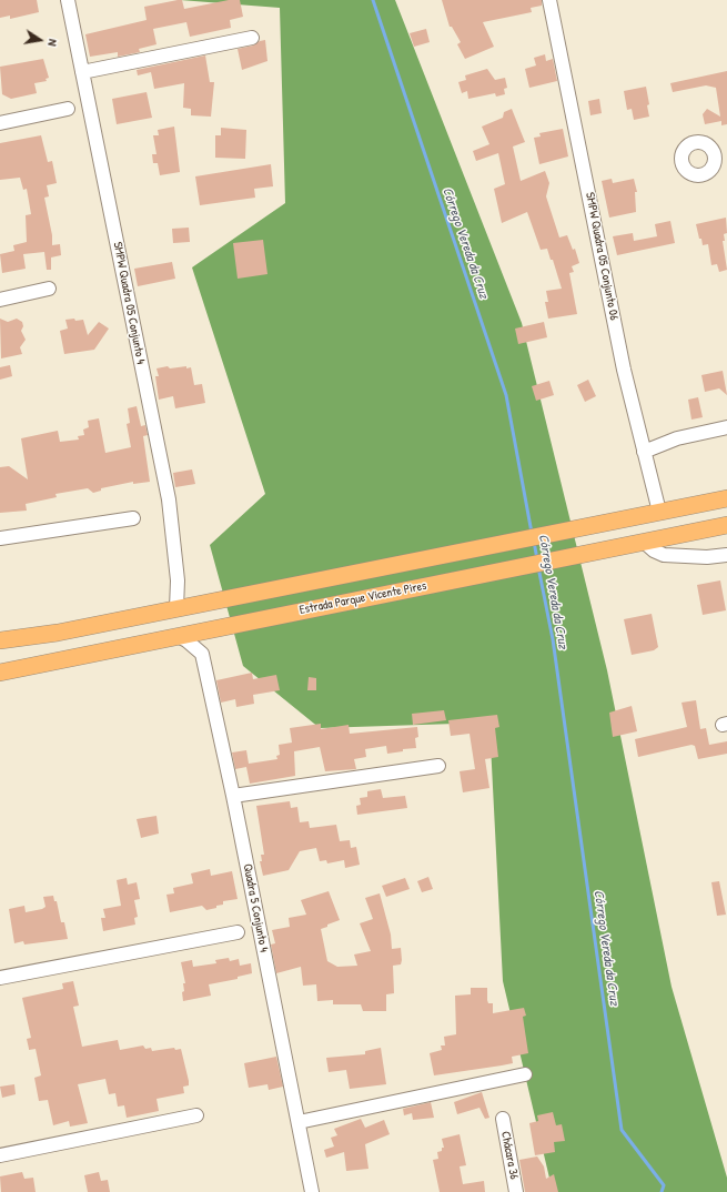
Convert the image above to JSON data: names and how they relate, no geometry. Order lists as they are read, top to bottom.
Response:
{
  "streets": {
    "main road": ["Estrada Parque Vicente Pires"],
    "street": [
      "SMPW Quadra 05 Conjunto 06",
      "SMPW Quadra 05 Conjunto 4",
      "Quadra 5 Conjunto 4",
      "Chácara 36"
    ]
  },
  "crossings": [
    ["Estrada Parque Vicente Pires", "Quadra 5 Conjunto 4"]
  ],
  "water": ["Córrego Vereda da Cruz"],
  "north": "right"
}
